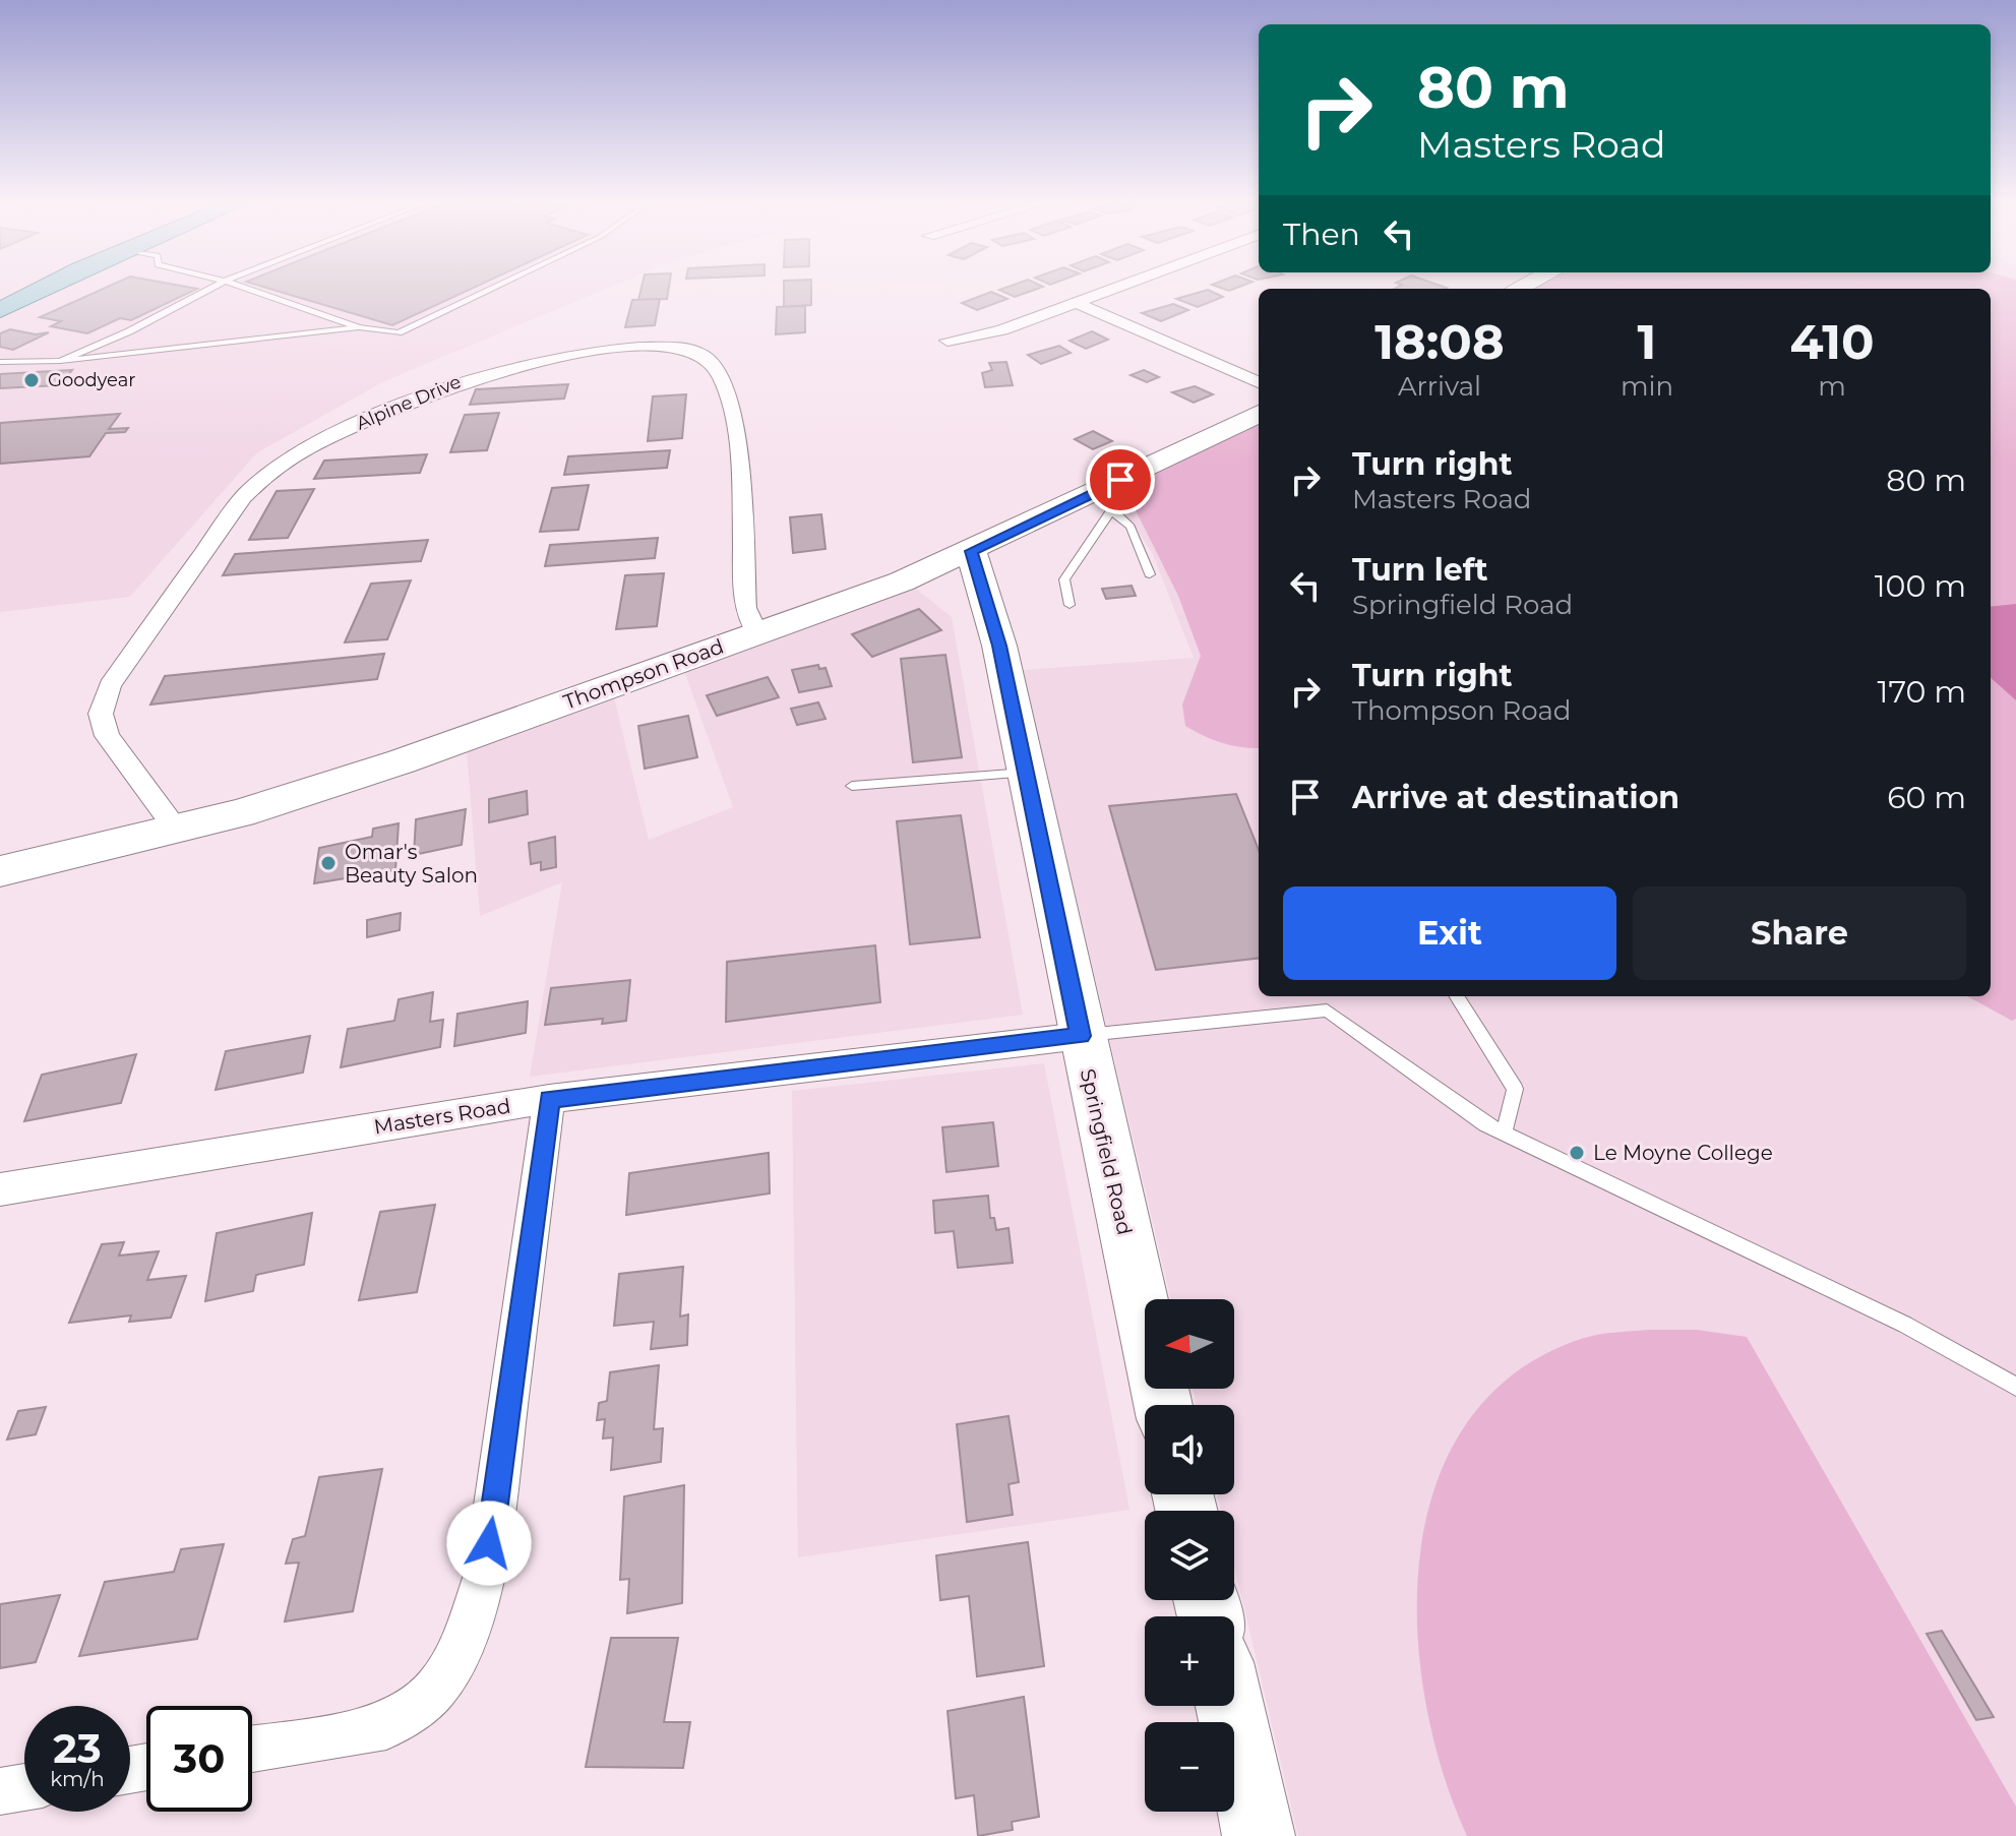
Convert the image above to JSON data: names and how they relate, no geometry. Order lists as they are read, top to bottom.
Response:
{
  "streets": {
    "street": [
      "Alpine Drive",
      "Thompson Road",
      "Masters Road",
      "Springfield Road"
    ]
  },
  "crossings": [
    ["Alpine Drive", "Thompson Road"],
    ["Thompson Road", "Springfield Road"],
    ["Masters Road", "Springfield Road"]
  ],
  "places": ["Goodyear", "Omar's Beauty Salon", "Le Moyne College"],
  "north": "left",
  "page": {
    "turn": ["80 m", "Masters Road"],
    "then": "Then",
    "eta": [
      "18:08",
      "Arrival",
      "1",
      "min",
      "410",
      "m"
    ],
    "list": [
      {
        "name": "Turn right",
        "note": "Masters Road",
        "value": "80 m"
      },
      {
        "name": "Turn left",
        "note": "Springfield Road",
        "value": "100 m"
      },
      {
        "name": "Turn right",
        "note": "Thompson Road",
        "value": "170 m"
      },
      {
        "name": "Arrive at destination",
        "value": "60 m"
      }
    ],
    "buttons": ["Exit", "Share"],
    "map_buttons": ["+", "−"],
    "speed": "23 km/h",
    "limit": "30"
  }
}
